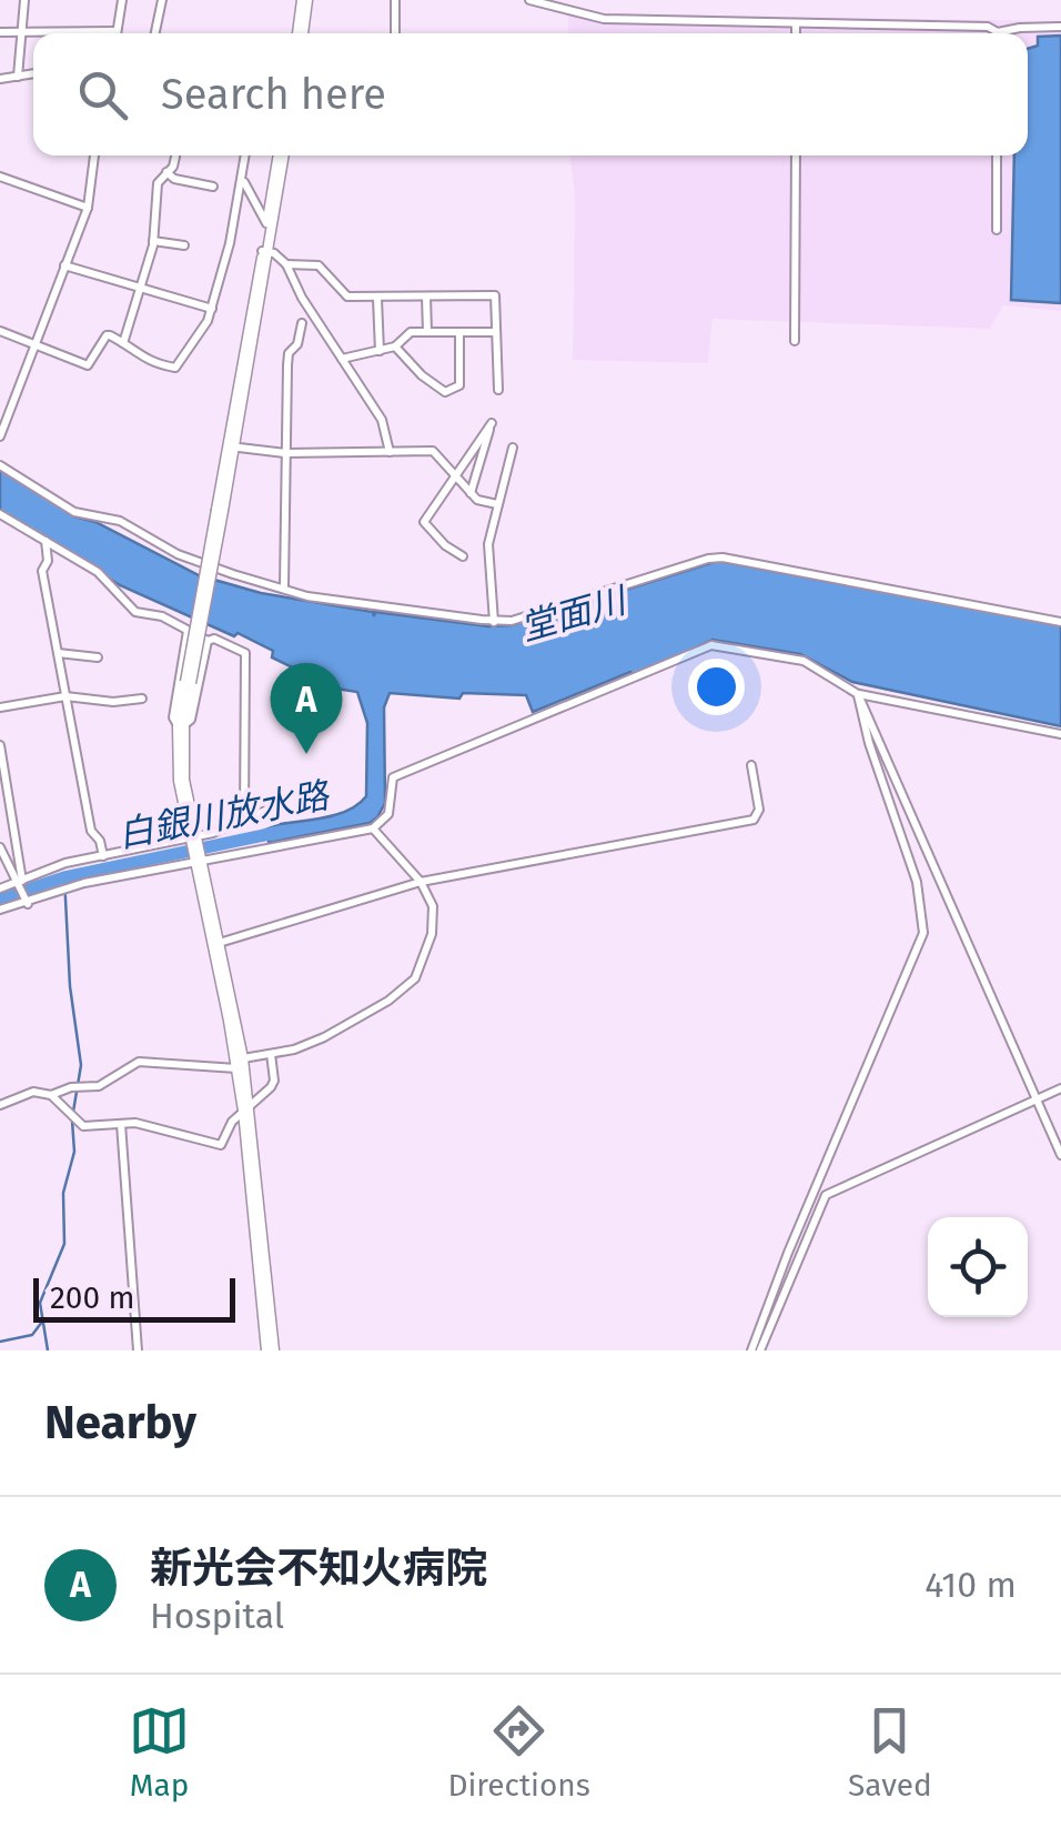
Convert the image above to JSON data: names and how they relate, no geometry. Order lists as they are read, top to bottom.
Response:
{
  "water": ["堂面川", "白銀川放水路"],
  "scale_bar": "200 m",
  "page": {
    "search": "Search here",
    "pins": "A",
    "scale": "200 m",
    "heading": "Nearby",
    "list": [
      {
        "mark": "A",
        "name": "新光会不知火病院",
        "note": "Hospital",
        "value": "410 m"
      }
    ],
    "nav": ["Map", "Directions", "Saved"]
  }
}
